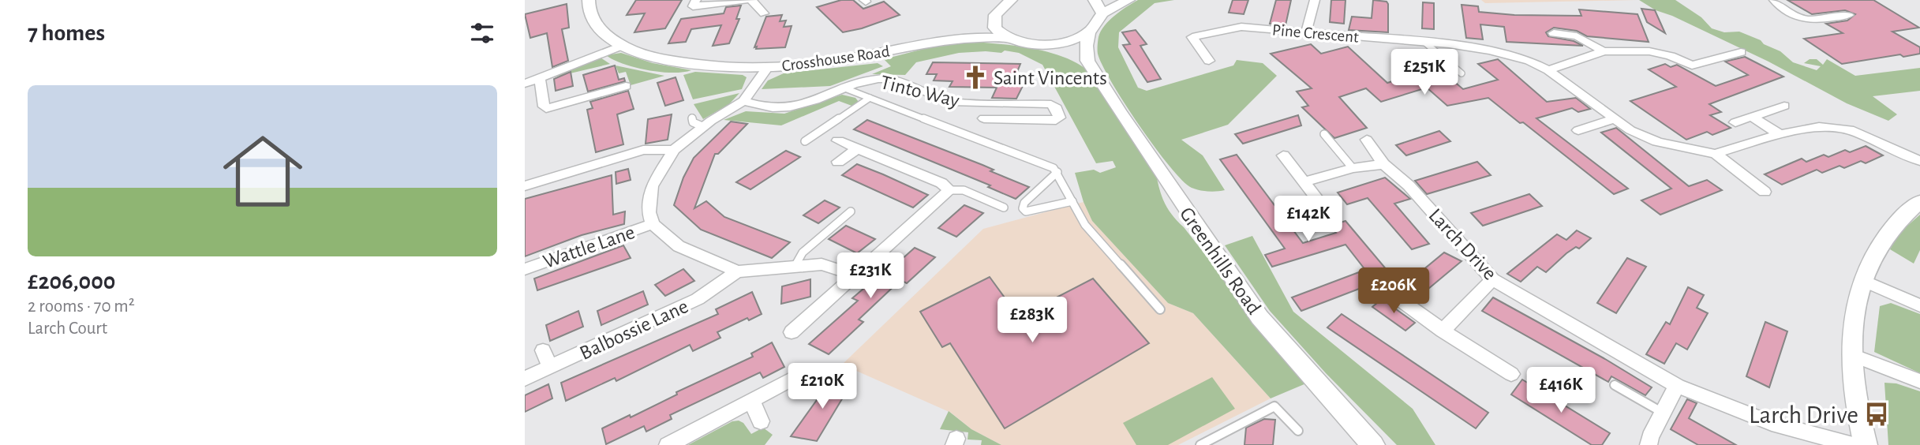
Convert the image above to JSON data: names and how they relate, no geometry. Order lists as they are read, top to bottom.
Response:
{
  "streets": {
    "street": [
      "Pine Crescent",
      "Crosshouse Road",
      "Tinto Way",
      "Larch Drive",
      "Wattle Lane",
      "Greenhills Road",
      "Balbossie Lane"
    ]
  },
  "places": {
    "church": ["Saint Vincents"],
    "bus stop": ["Larch Drive"]
  },
  "page": {
    "heading": "7 homes",
    "price": [
      "£251K",
      "£142K",
      "£231K",
      "£206K",
      "£283K",
      "£210K",
      "£416K"
    ],
    "list": [
      {
        "name": "£206,000",
        "note": "2 rooms · 70 m² · Larch Court"
      }
    ]
  }
}
